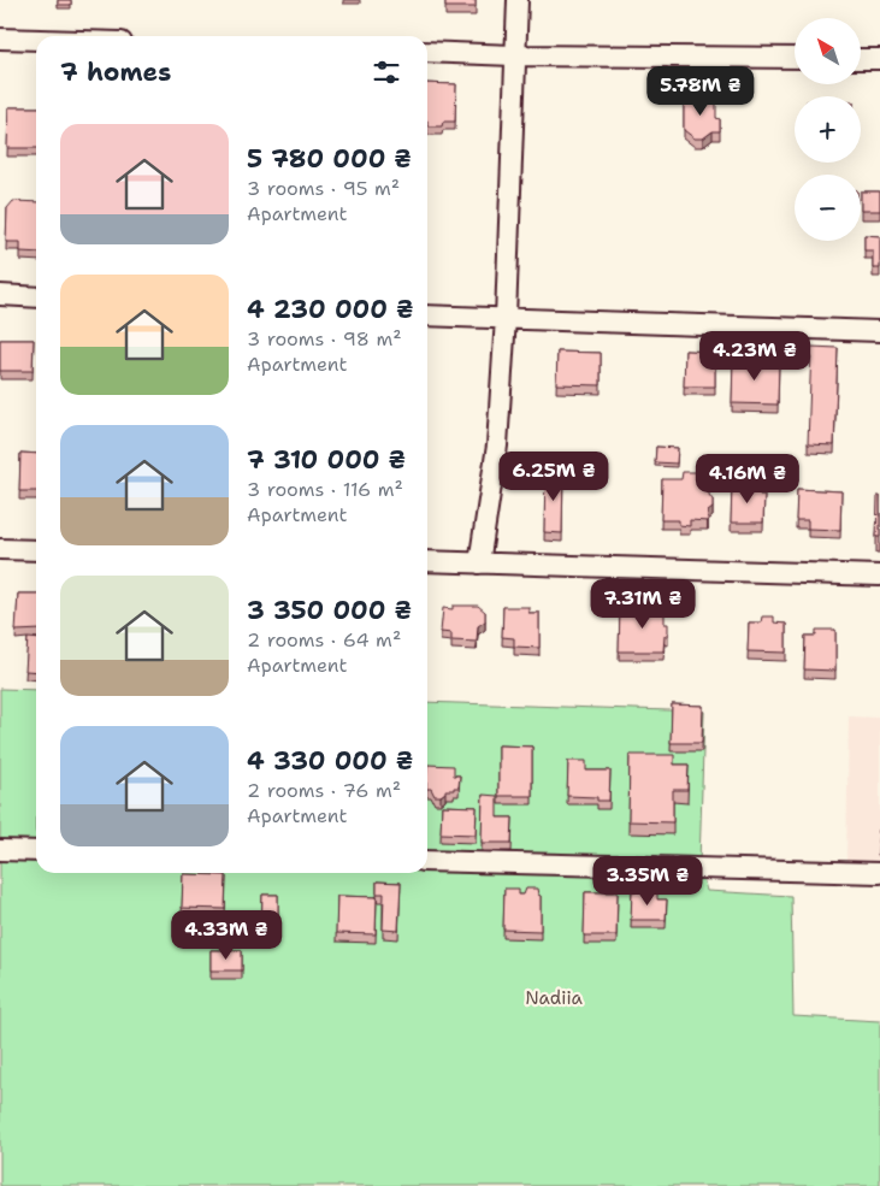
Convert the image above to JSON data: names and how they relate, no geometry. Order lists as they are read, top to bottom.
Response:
{
  "parks": ["Nadiia"],
  "north": "top left",
  "page": {
    "map_buttons": ["+", "−"],
    "heading": "7 homes",
    "price": [
      "5.78M ₴",
      "4.23M ₴",
      "6.25M ₴",
      "4.16M ₴",
      "7.31M ₴",
      "3.35M ₴",
      "4.33M ₴"
    ],
    "list": [
      {
        "name": "5 780 000 ₴",
        "note": "3 rooms · 95 m² · Apartment"
      },
      {
        "name": "4 230 000 ₴",
        "note": "3 rooms · 98 m² · Apartment"
      },
      {
        "name": "7 310 000 ₴",
        "note": "3 rooms · 116 m² · Apartment"
      },
      {
        "name": "3 350 000 ₴",
        "note": "2 rooms · 64 m² · Apartment"
      },
      {
        "name": "4 330 000 ₴",
        "note": "2 rooms · 76 m² · Apartment"
      }
    ]
  }
}
